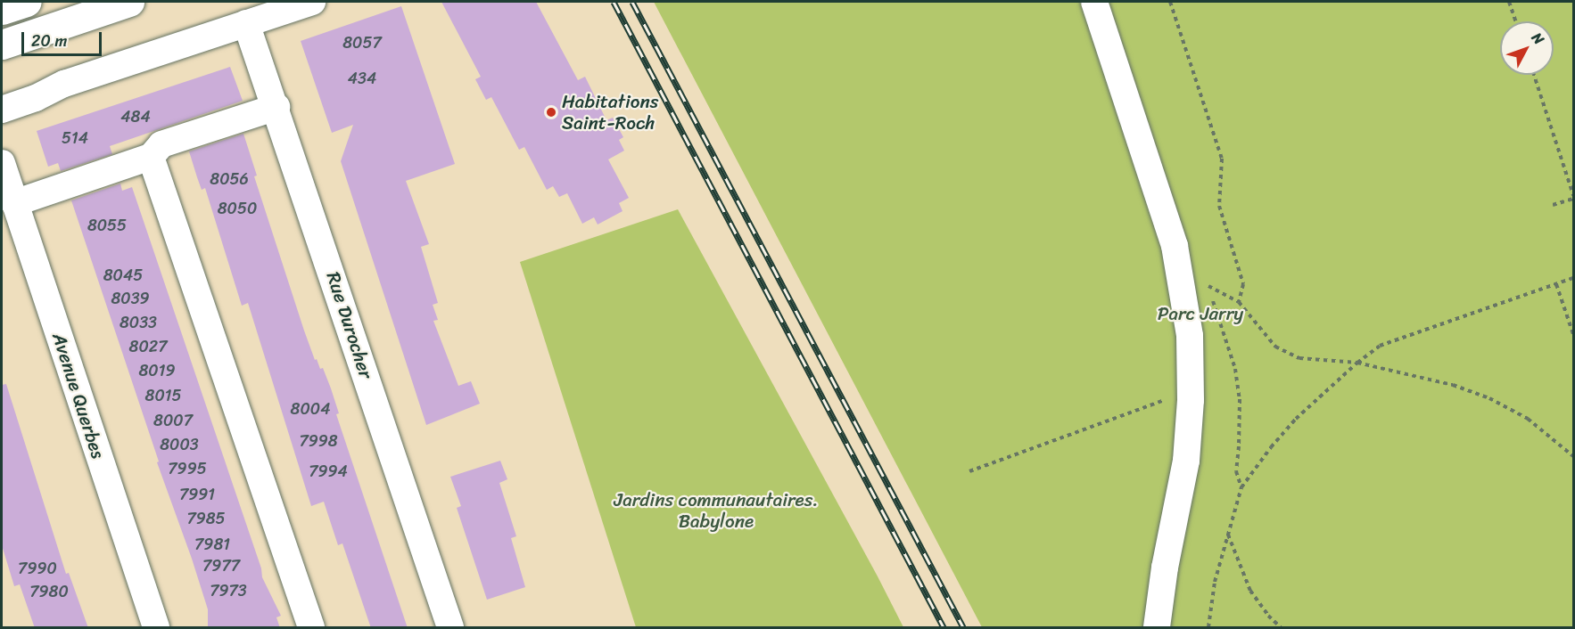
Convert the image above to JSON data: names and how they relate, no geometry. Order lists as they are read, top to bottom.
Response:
{
  "streets": {
    "street": ["Rue Durocher", "Avenue Querbes"]
  },
  "parks": ["Parc Jarry", "Jardins communautaires. Babylone"],
  "places": ["Habitations Saint-Roch"],
  "house_numbers": [
    "8057",
    "434",
    "484",
    "514",
    "8056",
    "8050",
    "8055",
    "8045",
    "8039",
    "8033",
    "8027",
    "8019",
    "8015",
    "8004",
    "8007",
    "7998",
    "8003",
    "7995",
    "7994",
    "7991",
    "7985",
    "7981",
    "7977",
    "7990",
    "7973",
    "7980"
  ],
  "scale_bar": "20 m",
  "north": "top right"
}
